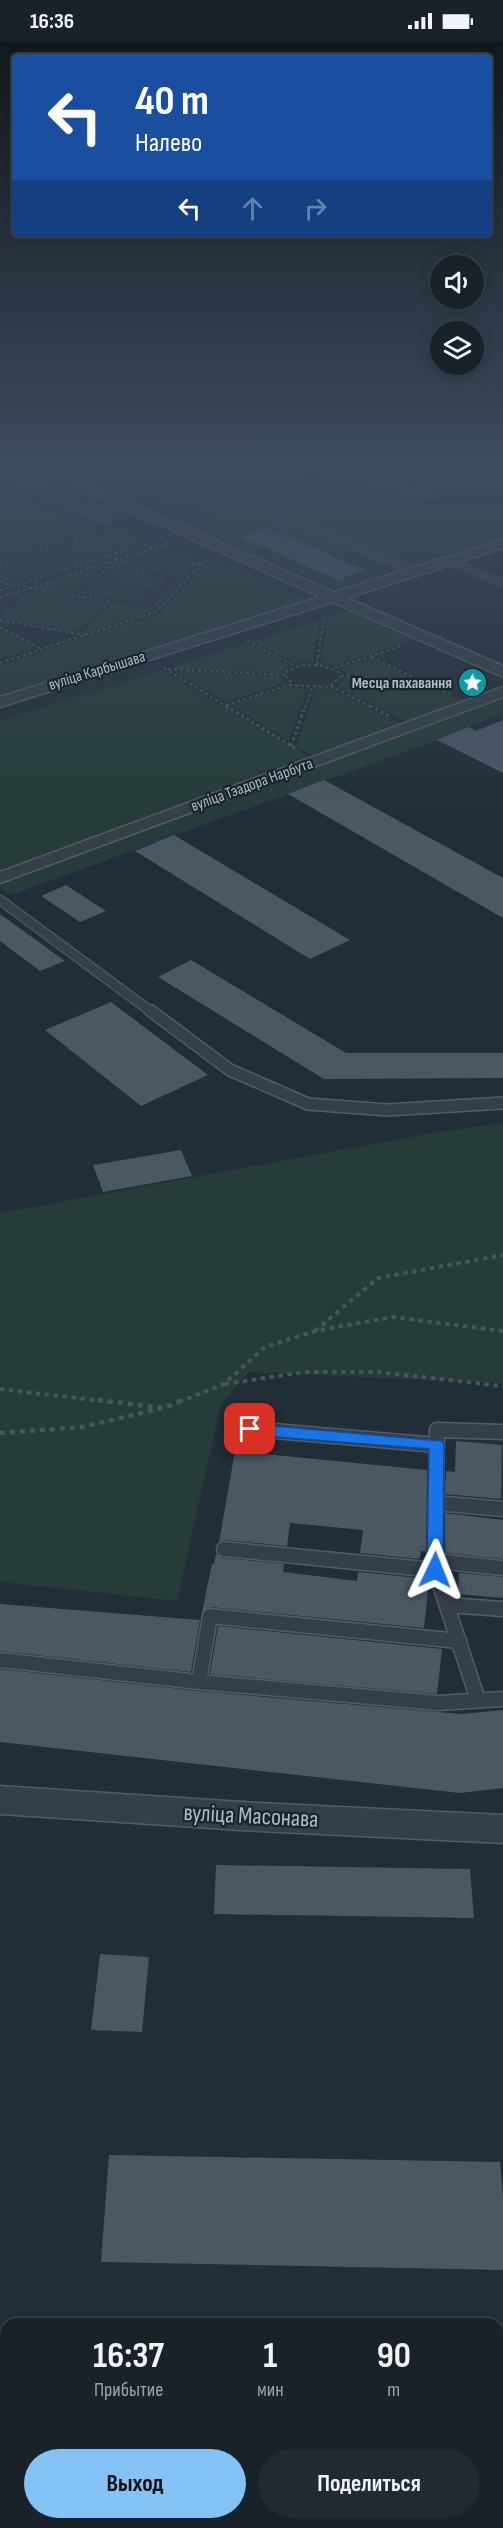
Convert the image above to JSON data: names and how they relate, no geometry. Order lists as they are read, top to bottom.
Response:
{
  "streets": {
    "street": ["вуліца Карбышава", "вуліца Тэадора Нарбута", "вуліца Масонава"]
  },
  "places": {
    "place": ["Месца пахавання"]
  },
  "page": {
    "status": "16:36",
    "turn": ["40 m", "Налево"],
    "eta": [
      "16:37",
      "Прибытие",
      "1",
      "мин",
      "90",
      "m"
    ],
    "buttons": ["Выход", "Поделиться"]
  }
}
